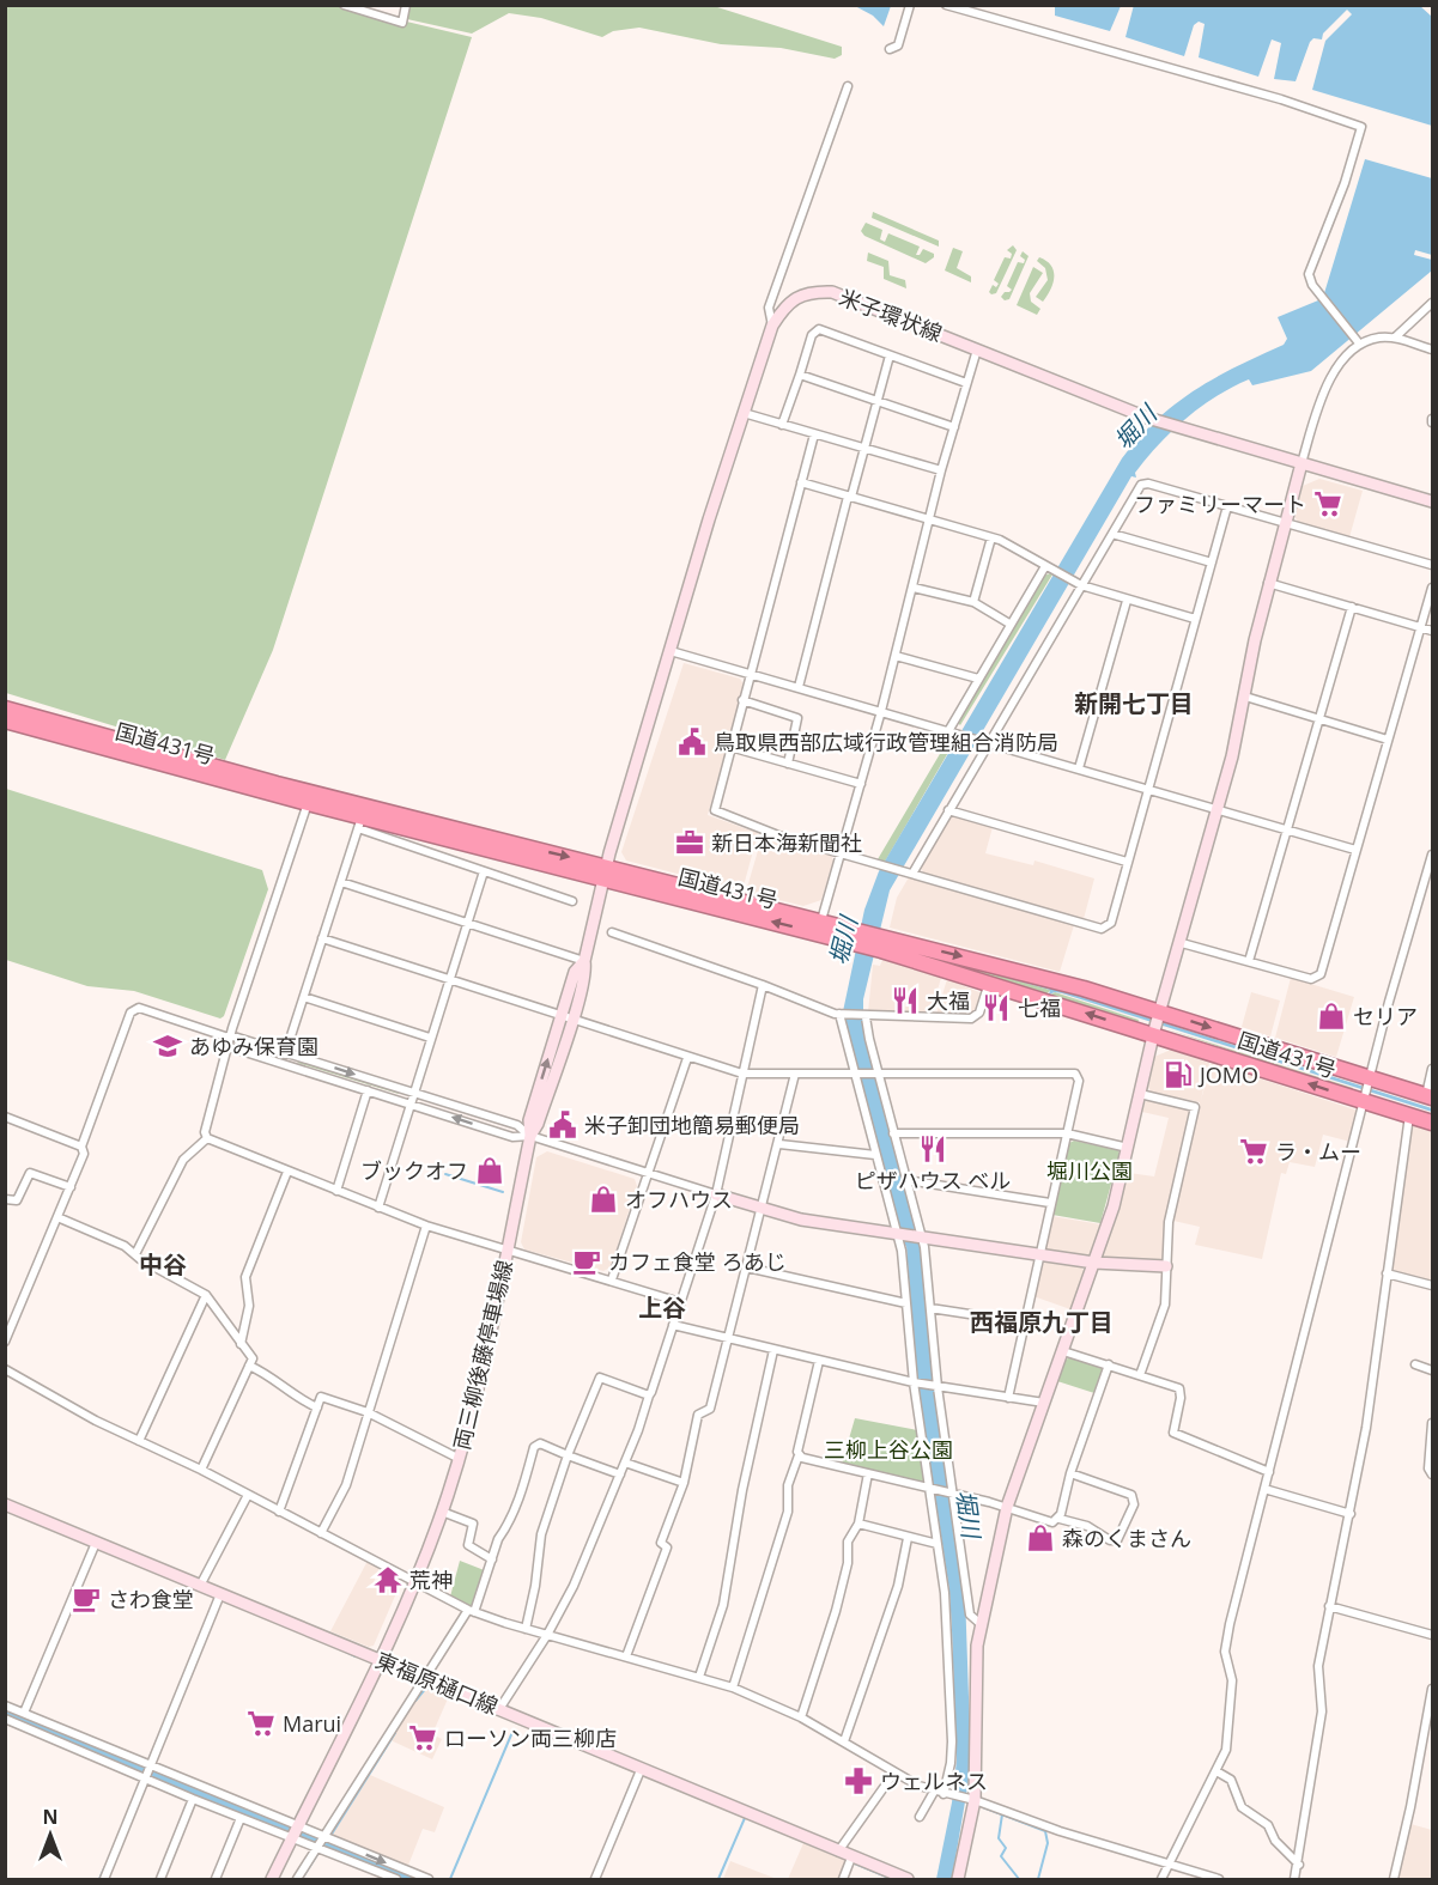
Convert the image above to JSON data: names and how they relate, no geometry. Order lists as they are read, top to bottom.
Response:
{
  "streets": {
    "highway": ["国道431号"],
    "main road": ["米子環状線", "両三柳後藤停車場線", "東福原樋口線"]
  },
  "crossings": [
    ["米子環状線", "国道431号"],
    ["米子環状線", "両三柳後藤停車場線"],
    ["国道431号", "両三柳後藤停車場線"],
    ["両三柳後藤停車場線", "東福原樋口線"]
  ],
  "districts": [
    "新開七丁目",
    "中谷",
    "上谷",
    "西福原九丁目"
  ],
  "water": ["堀川"],
  "parks": ["堀川公園", "三柳上谷公園"],
  "places": {
    "supermarket": [
      "ファミリーマート",
      "ラ・ムー",
      "Marui",
      "ローソン両三柳店"
    ],
    "public building": ["鳥取県西部広域行政管理組合消防局", "米子卸団地簡易郵便局"],
    "office": ["新日本海新聞社"],
    "restaurant": ["大福", "七福", "ピザハウス ベル"],
    "shop": [
      "セリア",
      "ブックオフ",
      "オフハウス",
      "森のくまさん"
    ],
    "school or university": ["あゆみ保育園"],
    "fuel station": ["JOMO"],
    "cafe": ["カフェ食堂 ろあじ", "さわ食堂"],
    "temple": ["荒神"],
    "pharmacy": ["ウェルネス"]
  },
  "north": "top"
}
